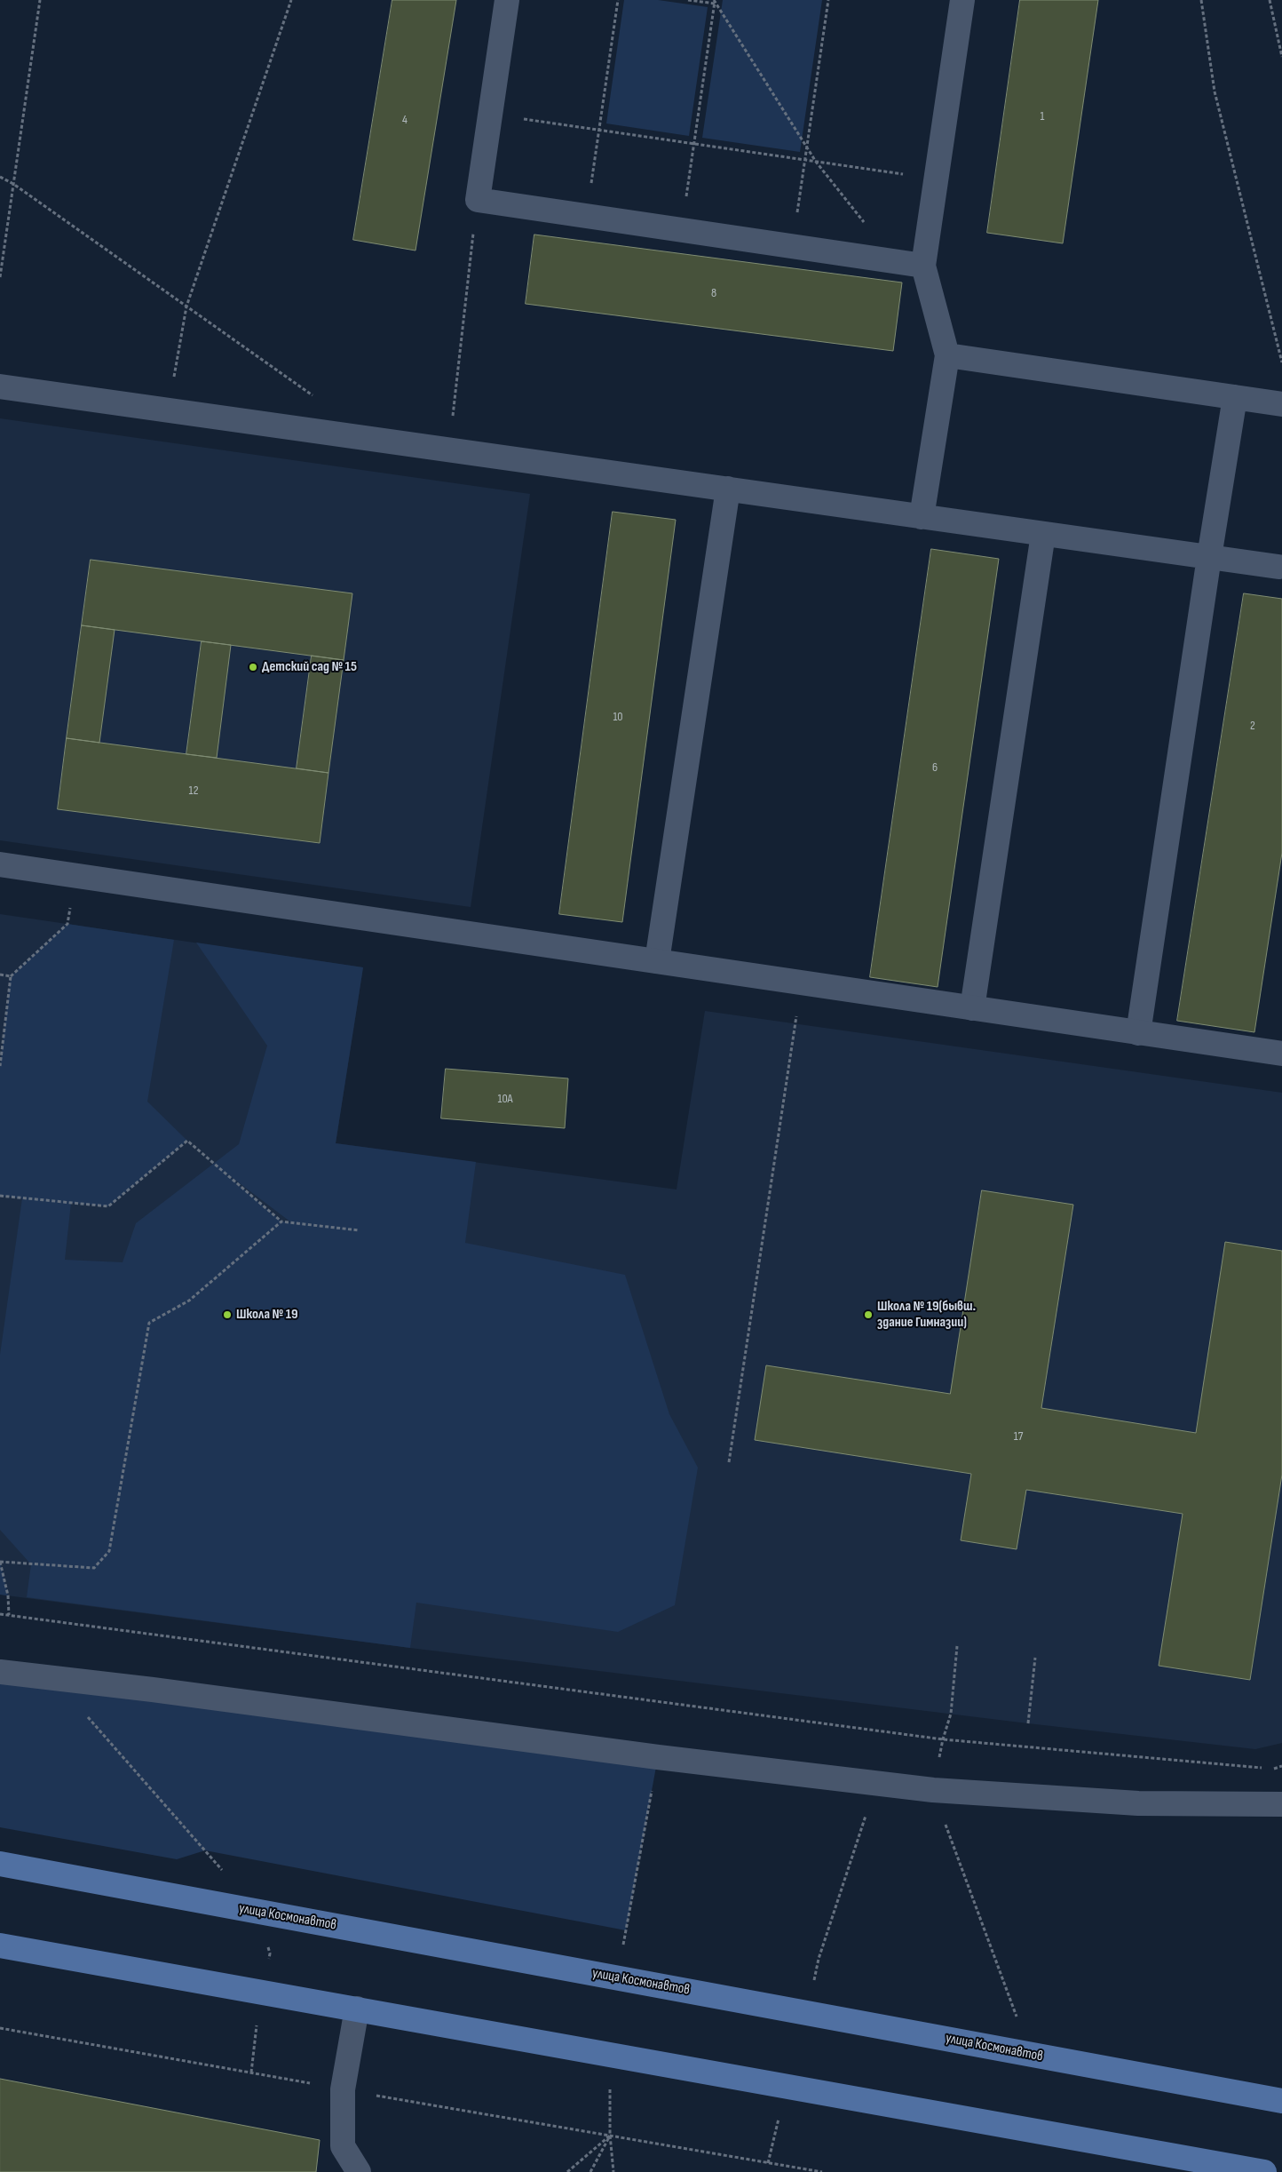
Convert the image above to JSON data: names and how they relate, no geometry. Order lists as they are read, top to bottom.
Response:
{
  "streets": {
    "main road": ["улица Космонавтов"]
  },
  "places": ["Детский сад № 15", "Школа № 19", "Школа № 19(бывш. здание Гимназии)"],
  "house_numbers": [
    "1",
    "4",
    "8",
    "10",
    "2",
    "6",
    "12",
    "10А",
    "17"
  ]
}
